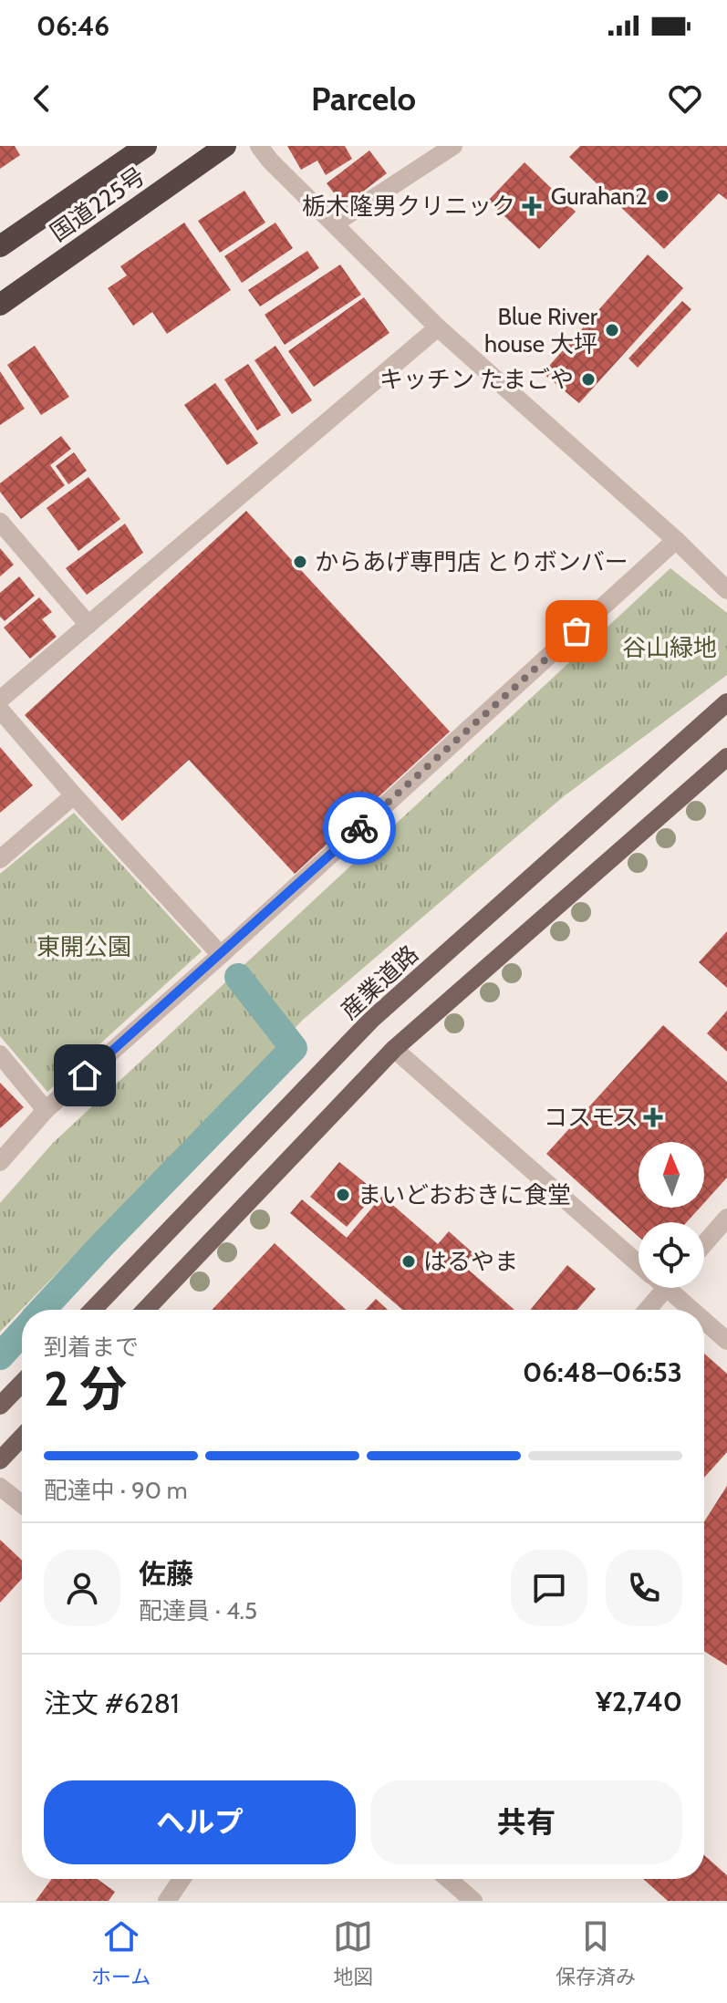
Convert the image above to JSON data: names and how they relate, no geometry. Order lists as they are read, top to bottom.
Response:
{
  "streets": {
    "highway": ["国道225号"],
    "main road": ["産業道路"]
  },
  "parks": ["谷山緑地", "東開公園"],
  "places": {
    "other": [
      "Gurahan2",
      "Blue River house 大坪",
      "キッチン たまごや",
      "からあげ専門店 とりボンバー",
      "まいどおおきに食堂",
      "はるやま"
    ],
    "health": ["栃木隆男クリニック", "コスモス"]
  },
  "north": "top",
  "page": {
    "status": "06:46",
    "header": "Parcelo",
    "heading": ["2 分", "到着まで", "06:48–06:53"],
    "panel": [
      "佐藤",
      "配達員 · 4.5",
      "注文 #6281",
      "¥2,740"
    ],
    "bar": "配達中 · 90 m",
    "buttons": ["ヘルプ", "共有"],
    "tabs": ["ホーム", "地図", "保存済み"]
  }
}
